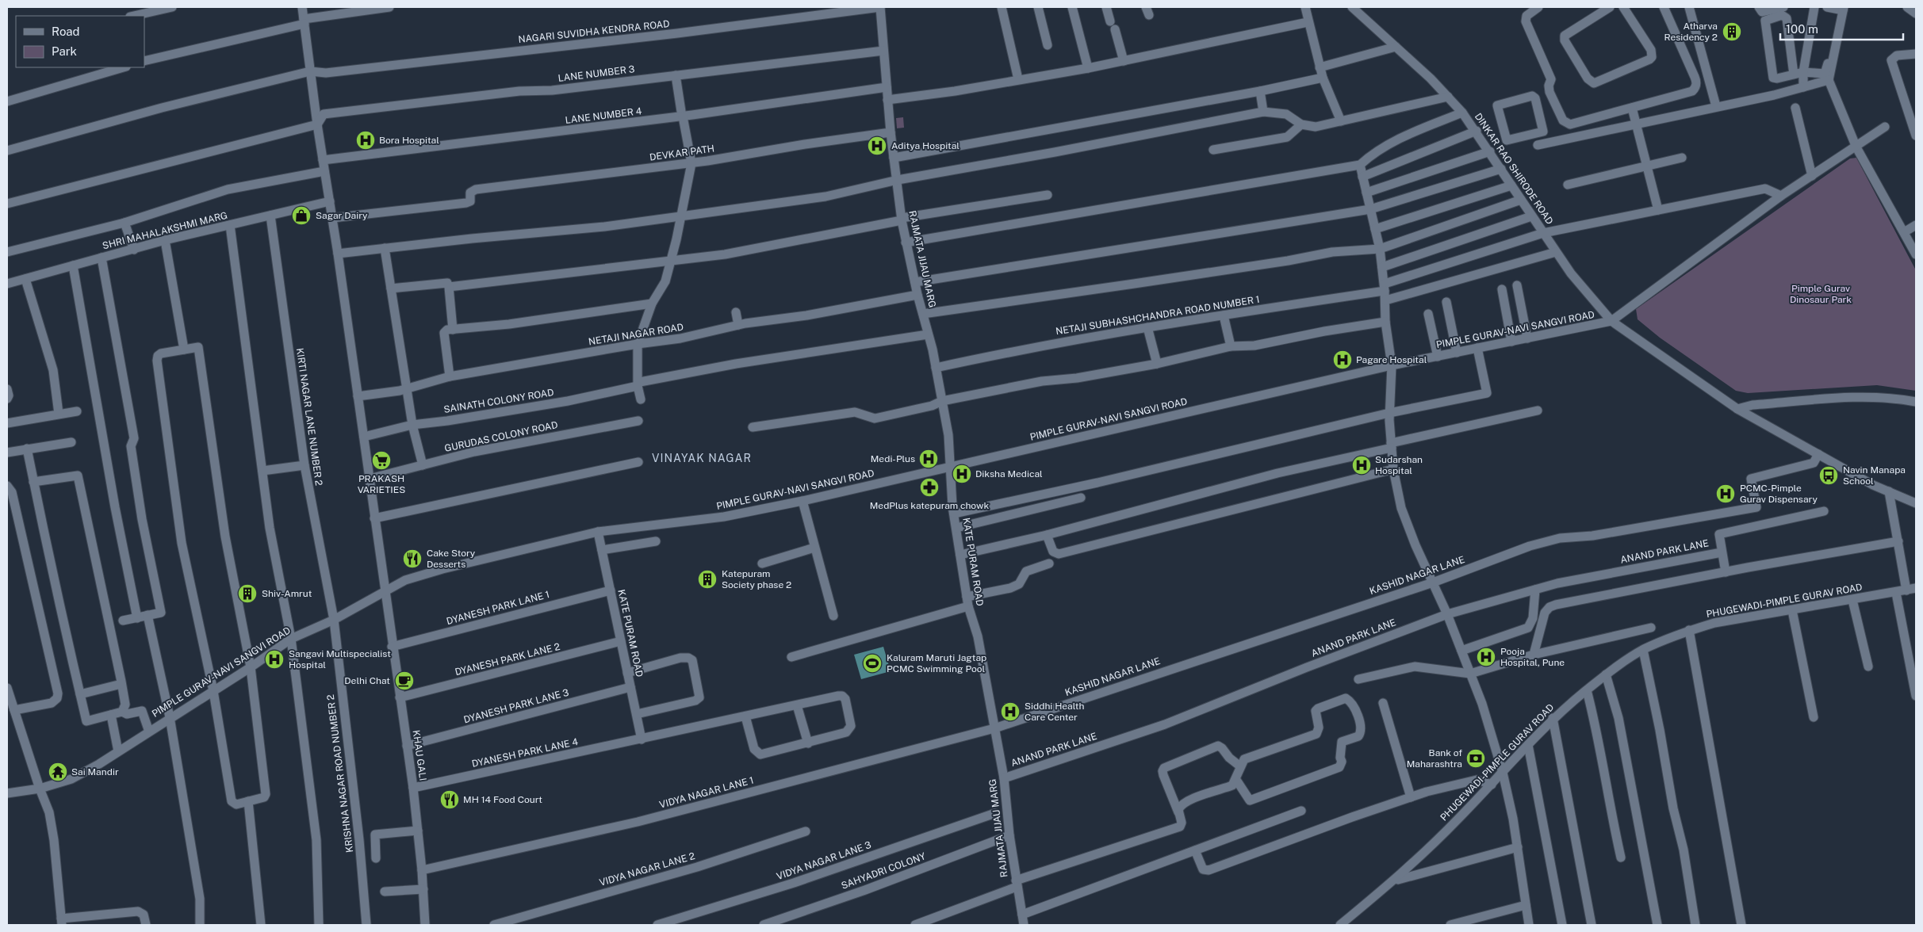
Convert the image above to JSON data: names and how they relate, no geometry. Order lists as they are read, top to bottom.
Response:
{
  "streets": {
    "street": [
      "NAGARI SUVIDHA KENDRA ROAD",
      "LANE NUMBER 3",
      "LANE NUMBER 4",
      "DEVKAR PATH",
      "DINKAR RAO SHIRODE ROAD",
      "SHRI MAHALAKSHMI MARG",
      "RAJMATA JIJAU MARG",
      "NETAJI SUBHASHCHANDRA ROAD NUMBER 1",
      "PIMPLE GURAV-NAVI SANGVI ROAD",
      "NETAJI NAGAR ROAD",
      "SAINATH COLONY ROAD",
      "KIRTI NAGAR LANE NUMBER 2",
      "GURUDAS COLONY ROAD",
      "ANAND PARK LANE",
      "KATE PURAM ROAD",
      "KASHID NAGAR LANE",
      "PHUGEWADI-PIMPLE GURAV ROAD",
      "DYANESH PARK LANE 1",
      "DYANESH PARK LANE 2",
      "DYANESH PARK LANE 3",
      "DYANESH PARK LANE 4",
      "KHAU GALI",
      "KRISHNA NAGAR ROAD NUMBER 2",
      "VIDYA NAGAR LANE 1",
      "VIDYA NAGAR LANE 3",
      "VIDYA NAGAR LANE 2",
      "SAHYADRI COLONY"
    ]
  },
  "crossings": [
    ["NAGARI SUVIDHA KENDRA ROAD", "RAJMATA JIJAU MARG"],
    ["NAGARI SUVIDHA KENDRA ROAD", "KHAU GALI"],
    ["LANE NUMBER 3", "RAJMATA JIJAU MARG"],
    ["LANE NUMBER 3", "KHAU GALI"],
    ["LANE NUMBER 4", "RAJMATA JIJAU MARG"],
    ["LANE NUMBER 4", "KHAU GALI"],
    ["DEVKAR PATH", "RAJMATA JIJAU MARG"],
    ["DEVKAR PATH", "KHAU GALI"],
    ["DINKAR RAO SHIRODE ROAD", "NETAJI SUBHASHCHANDRA ROAD NUMBER 1"],
    ["DINKAR RAO SHIRODE ROAD", "PIMPLE GURAV-NAVI SANGVI ROAD"],
    ["DINKAR RAO SHIRODE ROAD", "KASHID NAGAR LANE"],
    ["SHRI MAHALAKSHMI MARG", "KIRTI NAGAR LANE NUMBER 2"],
    ["SHRI MAHALAKSHMI MARG", "KHAU GALI"],
    ["RAJMATA JIJAU MARG", "NETAJI SUBHASHCHANDRA ROAD NUMBER 1"],
    ["RAJMATA JIJAU MARG", "PIMPLE GURAV-NAVI SANGVI ROAD"],
    ["RAJMATA JIJAU MARG", "NETAJI NAGAR ROAD"],
    ["RAJMATA JIJAU MARG", "SAINATH COLONY ROAD"],
    ["RAJMATA JIJAU MARG", "ANAND PARK LANE"],
    ["RAJMATA JIJAU MARG", "KATE PURAM ROAD"],
    ["RAJMATA JIJAU MARG", "KASHID NAGAR LANE"],
    ["RAJMATA JIJAU MARG", "VIDYA NAGAR LANE 1"],
    ["RAJMATA JIJAU MARG", "SAHYADRI COLONY"],
    ["PIMPLE GURAV-NAVI SANGVI ROAD", "KIRTI NAGAR LANE NUMBER 2"],
    ["PIMPLE GURAV-NAVI SANGVI ROAD", "KATE PURAM ROAD"],
    ["PIMPLE GURAV-NAVI SANGVI ROAD", "KHAU GALI"],
    ["PIMPLE GURAV-NAVI SANGVI ROAD", "KRISHNA NAGAR ROAD NUMBER 2"],
    ["NETAJI NAGAR ROAD", "KHAU GALI"],
    ["SAINATH COLONY ROAD", "KHAU GALI"],
    ["KIRTI NAGAR LANE NUMBER 2", "KRISHNA NAGAR ROAD NUMBER 2"],
    ["GURUDAS COLONY ROAD", "KHAU GALI"],
    ["KATE PURAM ROAD", "KASHID NAGAR LANE"],
    ["KATE PURAM ROAD", "DYANESH PARK LANE 1"],
    ["KATE PURAM ROAD", "DYANESH PARK LANE 2"],
    ["KATE PURAM ROAD", "DYANESH PARK LANE 3"],
    ["KATE PURAM ROAD", "DYANESH PARK LANE 4"],
    ["KATE PURAM ROAD", "VIDYA NAGAR LANE 1"],
    ["KASHID NAGAR LANE", "VIDYA NAGAR LANE 1"],
    ["DYANESH PARK LANE 1", "KHAU GALI"],
    ["DYANESH PARK LANE 2", "KHAU GALI"],
    ["DYANESH PARK LANE 3", "KHAU GALI"],
    ["DYANESH PARK LANE 4", "KHAU GALI"],
    ["KHAU GALI", "VIDYA NAGAR LANE 1"]
  ],
  "districts": ["VINAYAK NAGAR"],
  "parks": ["Pimple Gurav Dinosaur Park"],
  "places": {
    "building": ["Atharva Residency 2", "Katepuram Society phase 2", "Shiv-Amrut"],
    "hospital": [
      "Bora Hospital",
      "Aditya Hospital",
      "Pagare Hospital",
      "Medi-Plus",
      "Sudarshan Hospital",
      "Diksha Medical",
      "PCMC-Pimple Gurav Dispensary",
      "Pooja Hospital, Pune",
      "Sangavi Multispecialist Hospital",
      "Siddhi Health Care Center"
    ],
    "shop": ["Sagar Dairy"],
    "supermarket": ["PRAKASH VARIETIES"],
    "bus stop": ["Navin Manapa School"],
    "pharmacy": ["MedPlus katepuram chowk"],
    "restaurant": ["Cake Story Desserts", "MH 14 Food Court"],
    "sports": ["Kaluram Maruti Jagtap PCMC Swimming Pool"],
    "cafe": ["Delhi Chat"],
    "bank": ["Bank of Maharashtra"],
    "temple": ["Sai Mandir"]
  },
  "legend": ["Road", "Park"],
  "scale_bar": "100 m"
}
